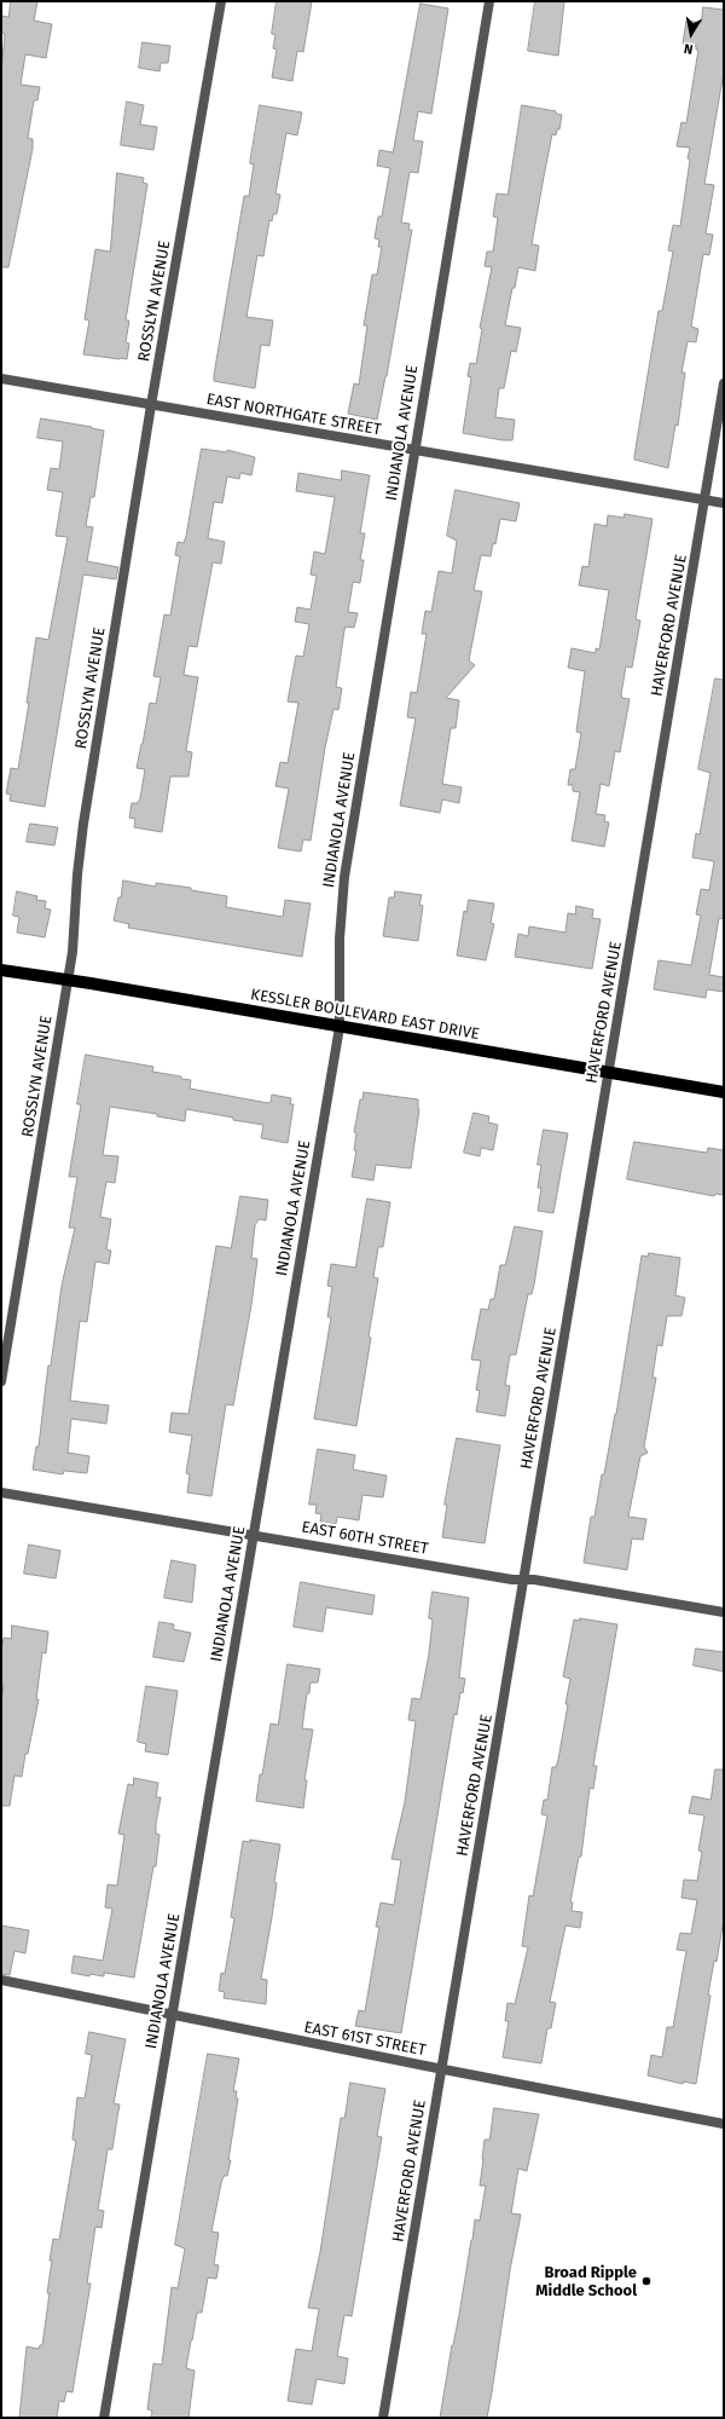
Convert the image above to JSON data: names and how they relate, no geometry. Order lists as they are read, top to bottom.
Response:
{
  "streets": {
    "main road": ["KESSLER BOULEVARD EAST DRIVE"],
    "street": [
      "ROSSLYN AVENUE",
      "EAST NORTHGATE STREET",
      "INDIANOLA AVENUE",
      "HAVERFORD AVENUE",
      "EAST 60TH STREET",
      "EAST 61ST STREET"
    ]
  },
  "crossings": [
    ["ROSSLYN AVENUE", "EAST NORTHGATE STREET"],
    ["ROSSLYN AVENUE", "KESSLER BOULEVARD EAST DRIVE"],
    ["EAST NORTHGATE STREET", "INDIANOLA AVENUE"],
    ["EAST NORTHGATE STREET", "HAVERFORD AVENUE"],
    ["INDIANOLA AVENUE", "KESSLER BOULEVARD EAST DRIVE"],
    ["INDIANOLA AVENUE", "EAST 60TH STREET"],
    ["INDIANOLA AVENUE", "EAST 61ST STREET"],
    ["HAVERFORD AVENUE", "KESSLER BOULEVARD EAST DRIVE"],
    ["HAVERFORD AVENUE", "EAST 60TH STREET"],
    ["HAVERFORD AVENUE", "EAST 61ST STREET"]
  ],
  "places": ["Broad Ripple Middle School"],
  "north": "bottom"
}
